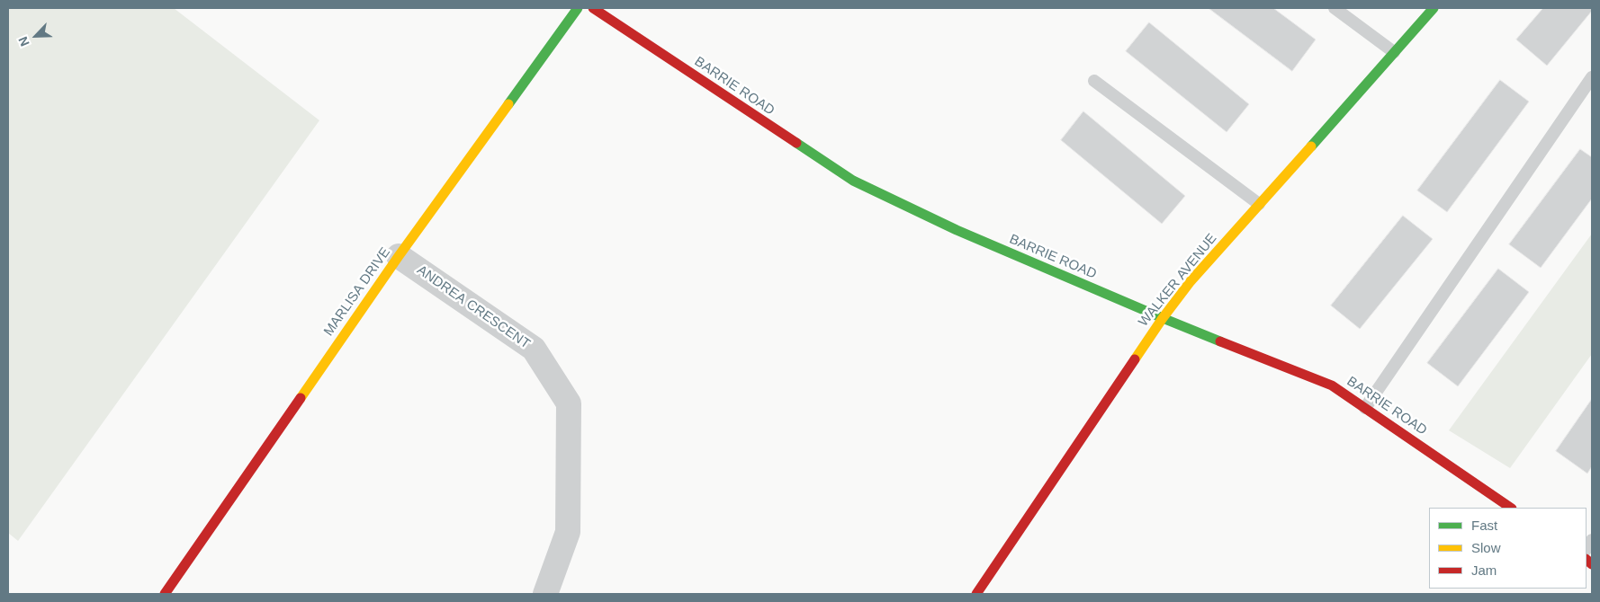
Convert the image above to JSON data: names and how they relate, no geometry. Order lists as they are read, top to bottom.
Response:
{
  "streets": {
    "street": [
      "BARRIE ROAD",
      "WALKER AVENUE",
      "MARLISA DRIVE",
      "ANDREA CRESCENT"
    ]
  },
  "crossings": [
    ["BARRIE ROAD", "WALKER AVENUE"],
    ["MARLISA DRIVE", "ANDREA CRESCENT"]
  ],
  "legend": ["Fast", "Slow", "Jam"],
  "north": "bottom left"
}
